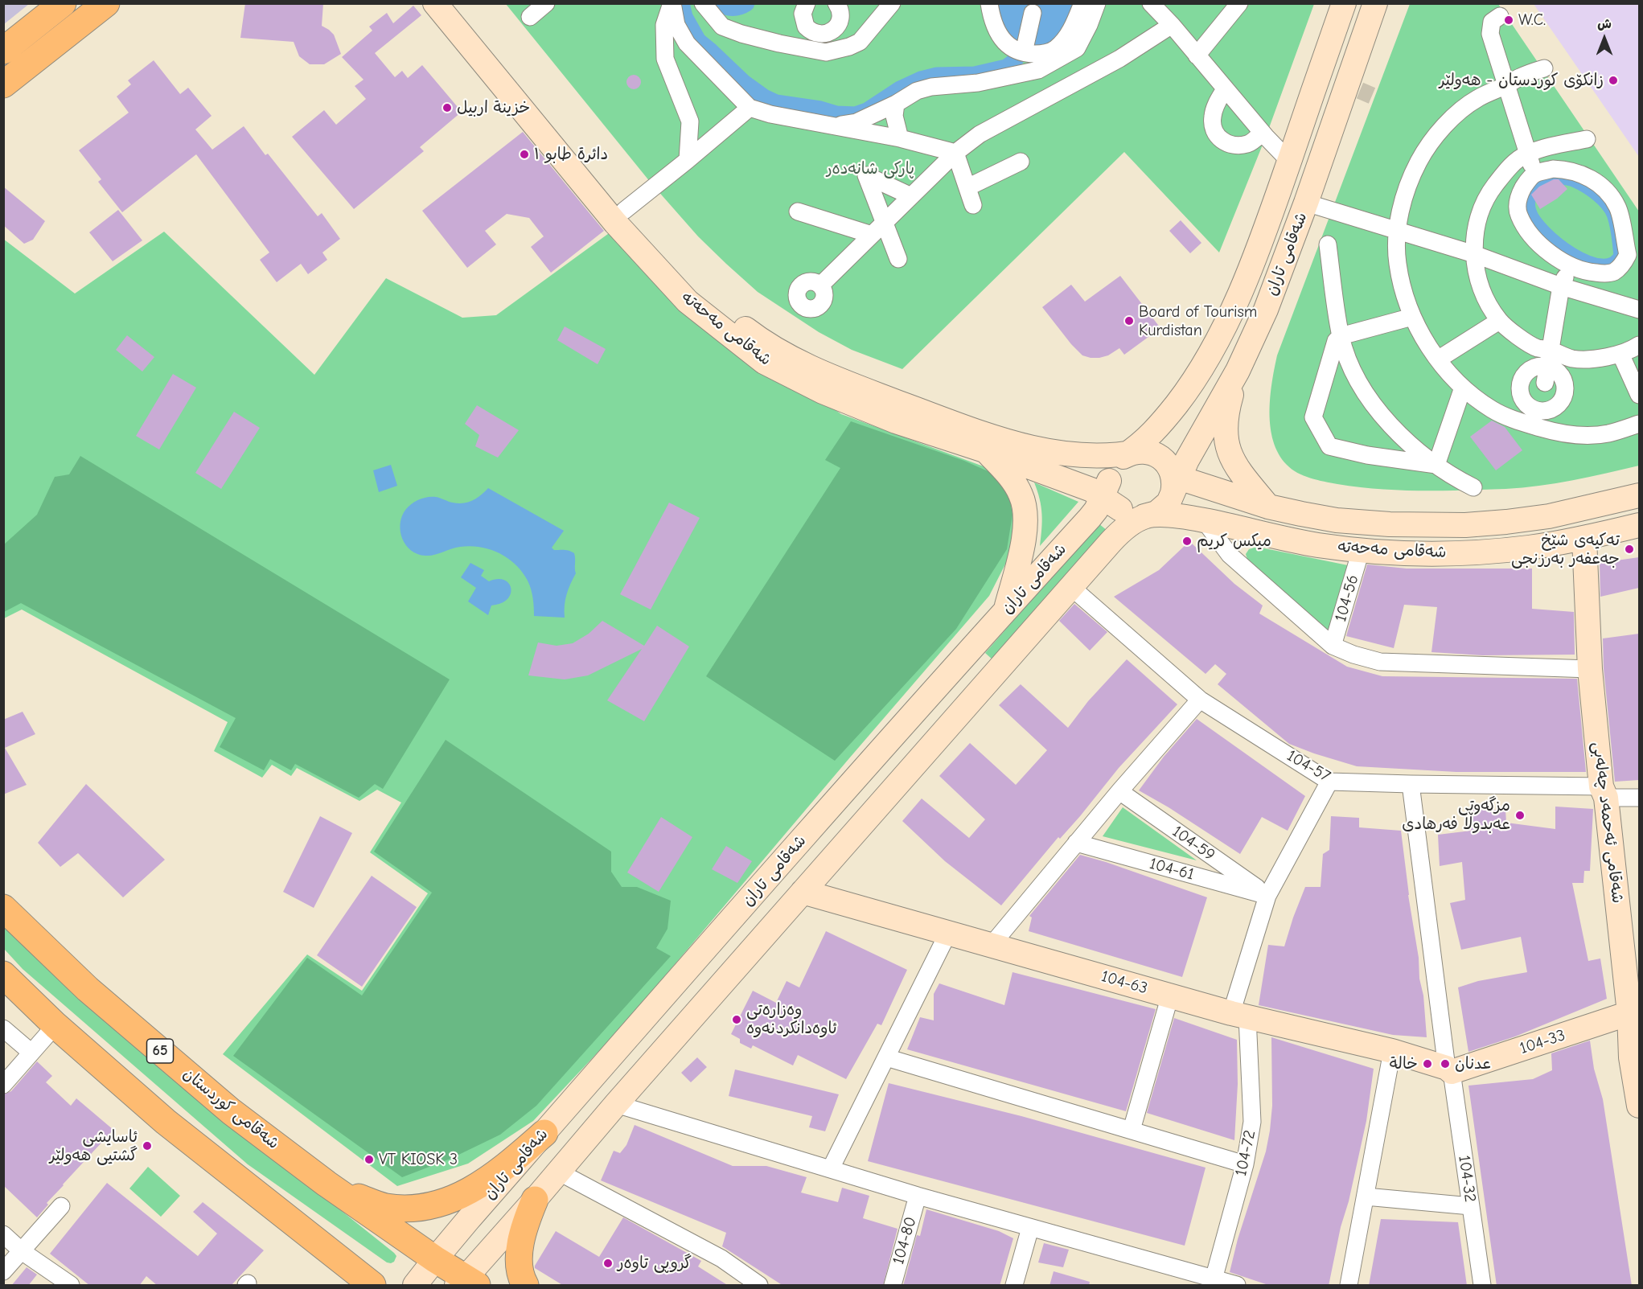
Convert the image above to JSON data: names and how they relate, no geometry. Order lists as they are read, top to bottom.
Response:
{
  "streets": {
    "main road": [
      "شەقامی تاران",
      "شەقامی مەحەتە",
      "شەقامی ئەحمەد چەلەبی",
      "104-63",
      "104-33",
      "65",
      "شەقامی کوردستان"
    ],
    "street": [
      "104-56",
      "104-57",
      "104-59",
      "104-61",
      "104-72",
      "104-32",
      "104-80"
    ]
  },
  "crossings": [
    ["شەقامی تاران", "شەقامی مەحەتە"],
    ["شەقامی تاران", "104-57"],
    ["شەقامی تاران", "104-63"],
    ["شەقامی تاران", "شەقامی کوردستان"],
    ["شەقامی مەحەتە", "104-56"],
    ["شەقامی مەحەتە", "شەقامی ئەحمەد چەلەبی"],
    ["104-57", "شەقامی ئەحمەد چەلەبی"],
    ["104-57", "104-72"],
    ["104-57", "104-32"],
    ["شەقامی ئەحمەد چەلەبی", "104-33"],
    ["104-59", "104-61"],
    ["104-59", "104-72"],
    ["104-61", "104-72"],
    ["104-63", "104-33"],
    ["104-63", "104-72"],
    ["104-63", "104-32"],
    ["104-33", "104-32"]
  ],
  "parks": ["پارکی شانەدەر"],
  "places": [
    "W.C.",
    "زانکۆی کوردستان - هەولێر",
    "خزينة اربيل",
    "دائرة طابو ١",
    "Board of Tourism Kurdistan",
    "ميكس كريم",
    "تەکیەی شێخ جەعفەر بەرزنجی",
    "مزگەوتی عەبدوڵا فەرهادی",
    "وەزارەتی ئاوەدانکردنەوە",
    "خالة",
    "عدنان",
    "ئاسایشی گشتیی هەولێر",
    "VT KIOSK 3",
    "گروپی تاوەر"
  ],
  "north": "top"
}
